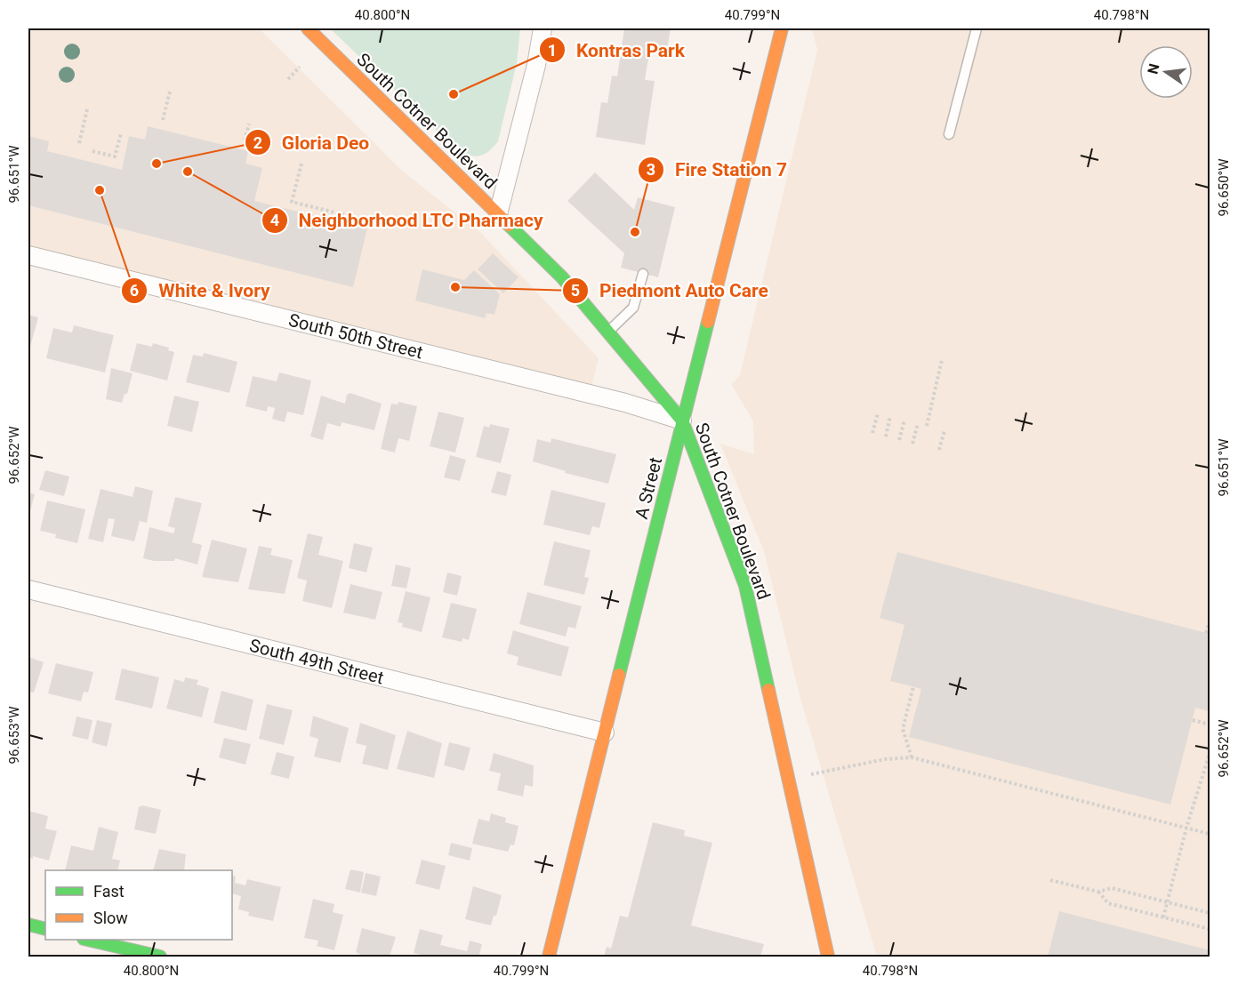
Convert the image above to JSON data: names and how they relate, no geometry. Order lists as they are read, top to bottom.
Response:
{
  "streets": {
    "main road": ["South Cotner Boulevard", "A Street"],
    "street": ["South 50th Street", "South 49th Street"]
  },
  "crossings": [
    ["South Cotner Boulevard", "South 50th Street"],
    ["South Cotner Boulevard", "A Street"],
    ["South 50th Street", "A Street"],
    ["A Street", "South 49th Street"]
  ],
  "places": [
    "Kontras Park",
    "Gloria Deo",
    "Neighborhood LTC Pharmacy",
    "White & Ivory",
    "Fire Station 7",
    "Piedmont Auto Care"
  ],
  "legend": ["Fast", "Slow"],
  "north": "left",
  "coordinates": [
    "40.800°N",
    "40.799°N",
    "40.798°N",
    "96.651°W",
    "96.650°W",
    "96.652°W",
    "96.653°W"
  ]
}
